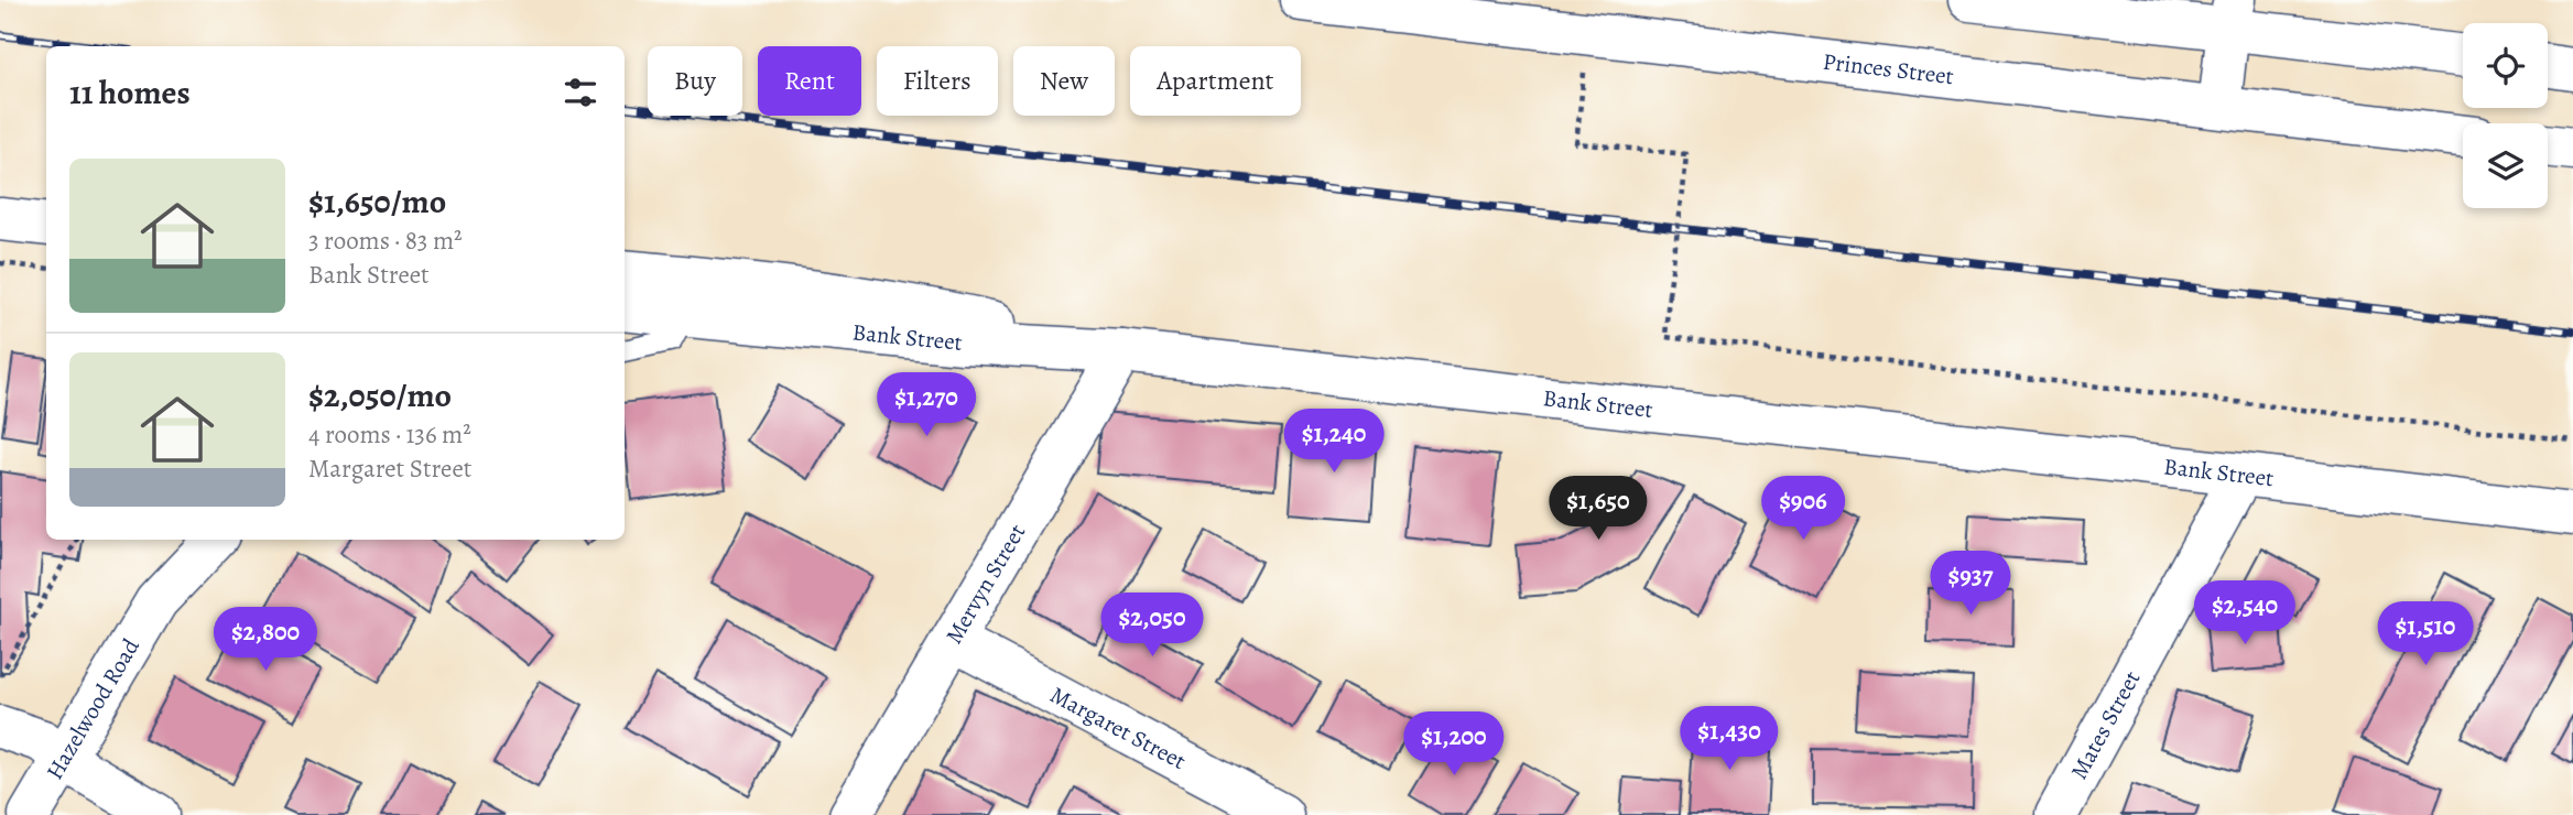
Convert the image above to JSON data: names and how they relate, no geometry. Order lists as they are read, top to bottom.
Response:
{
  "streets": {
    "main road": [
      "Princes Street",
      "Bank Street",
      "Mervyn Street",
      "Hazelwood Road",
      "Mates Street",
      "Margaret Street"
    ]
  },
  "crossings": [
    ["Bank Street", "Mervyn Street"],
    ["Bank Street", "Mates Street"],
    ["Mervyn Street", "Margaret Street"]
  ],
  "page": {
    "chip": [
      "Buy",
      "Rent",
      "Filters",
      "New",
      "Apartment"
    ],
    "heading": "11 homes",
    "list": [
      {
        "name": "$1,650/mo",
        "note": "3 rooms · 83 m² · Bank Street"
      },
      {
        "name": "$2,050/mo",
        "note": "4 rooms · 136 m² · Margaret Street"
      }
    ],
    "price": [
      "$1,270",
      "$1,240",
      "$1,650",
      "$906",
      "$937",
      "$2,540",
      "$2,050",
      "$1,510",
      "$2,800",
      "$1,430",
      "$1,200"
    ]
  }
}
